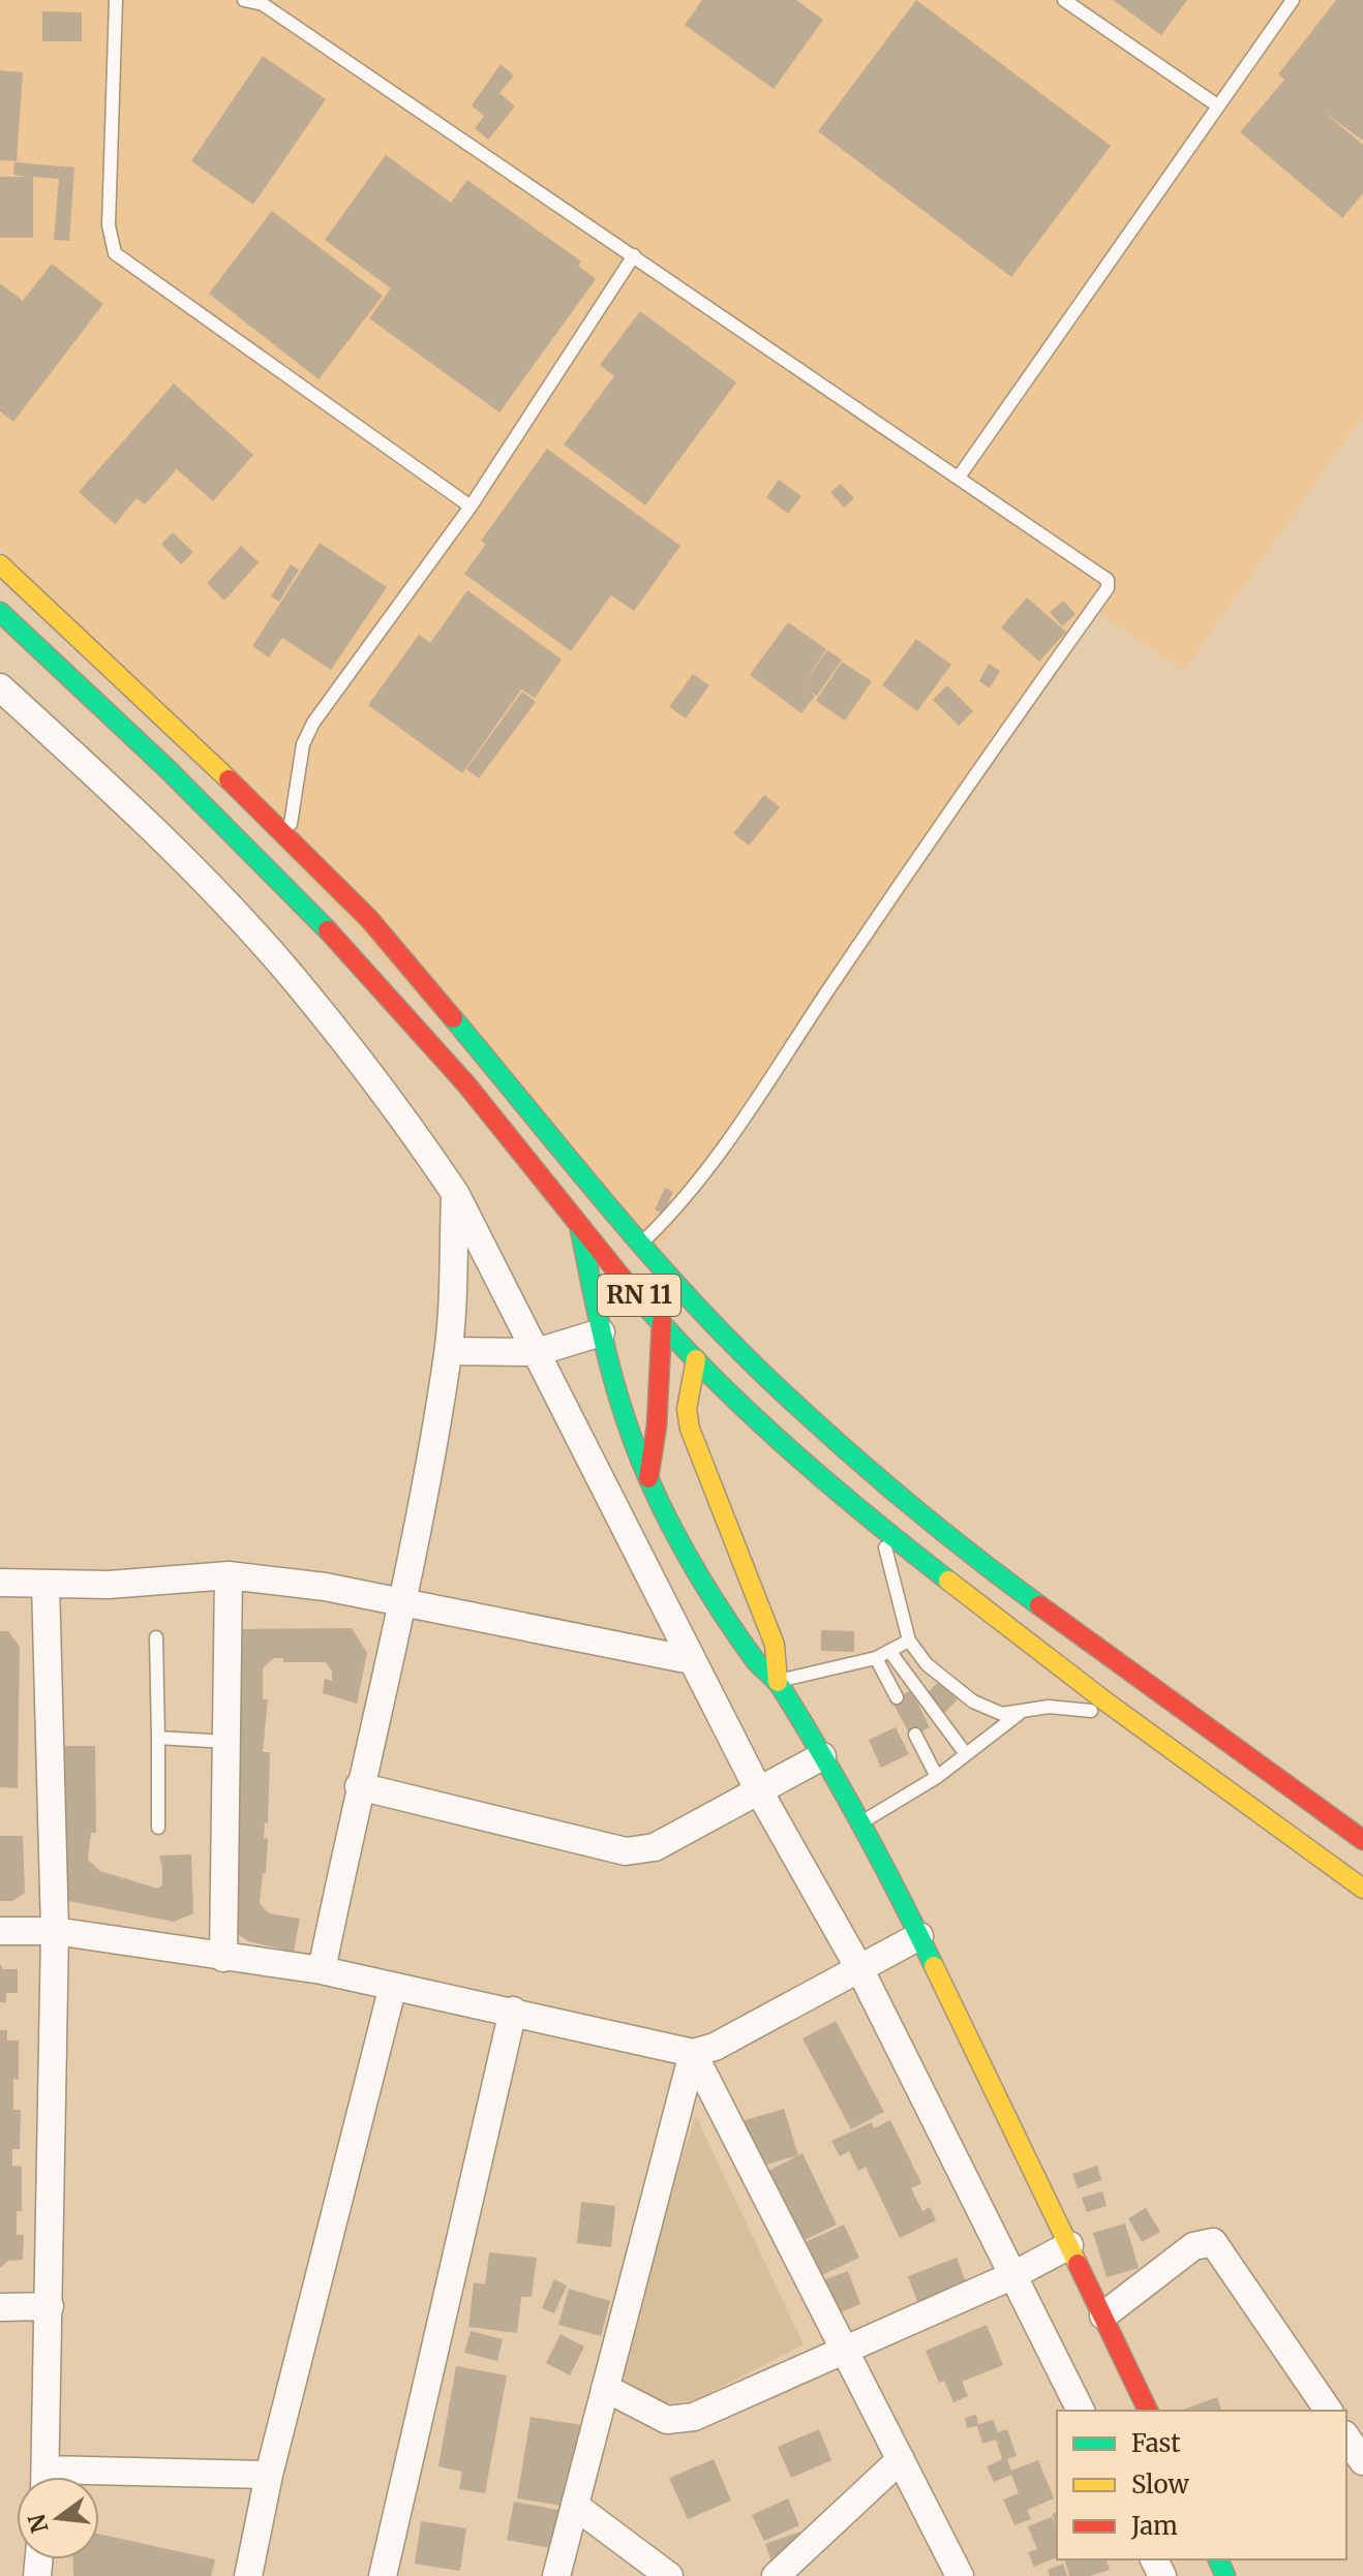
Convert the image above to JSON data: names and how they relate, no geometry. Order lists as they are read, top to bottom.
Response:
{
  "streets": {
    "main road": ["RN 11"]
  },
  "legend": ["Fast", "Slow", "Jam"],
  "north": "left"
}
